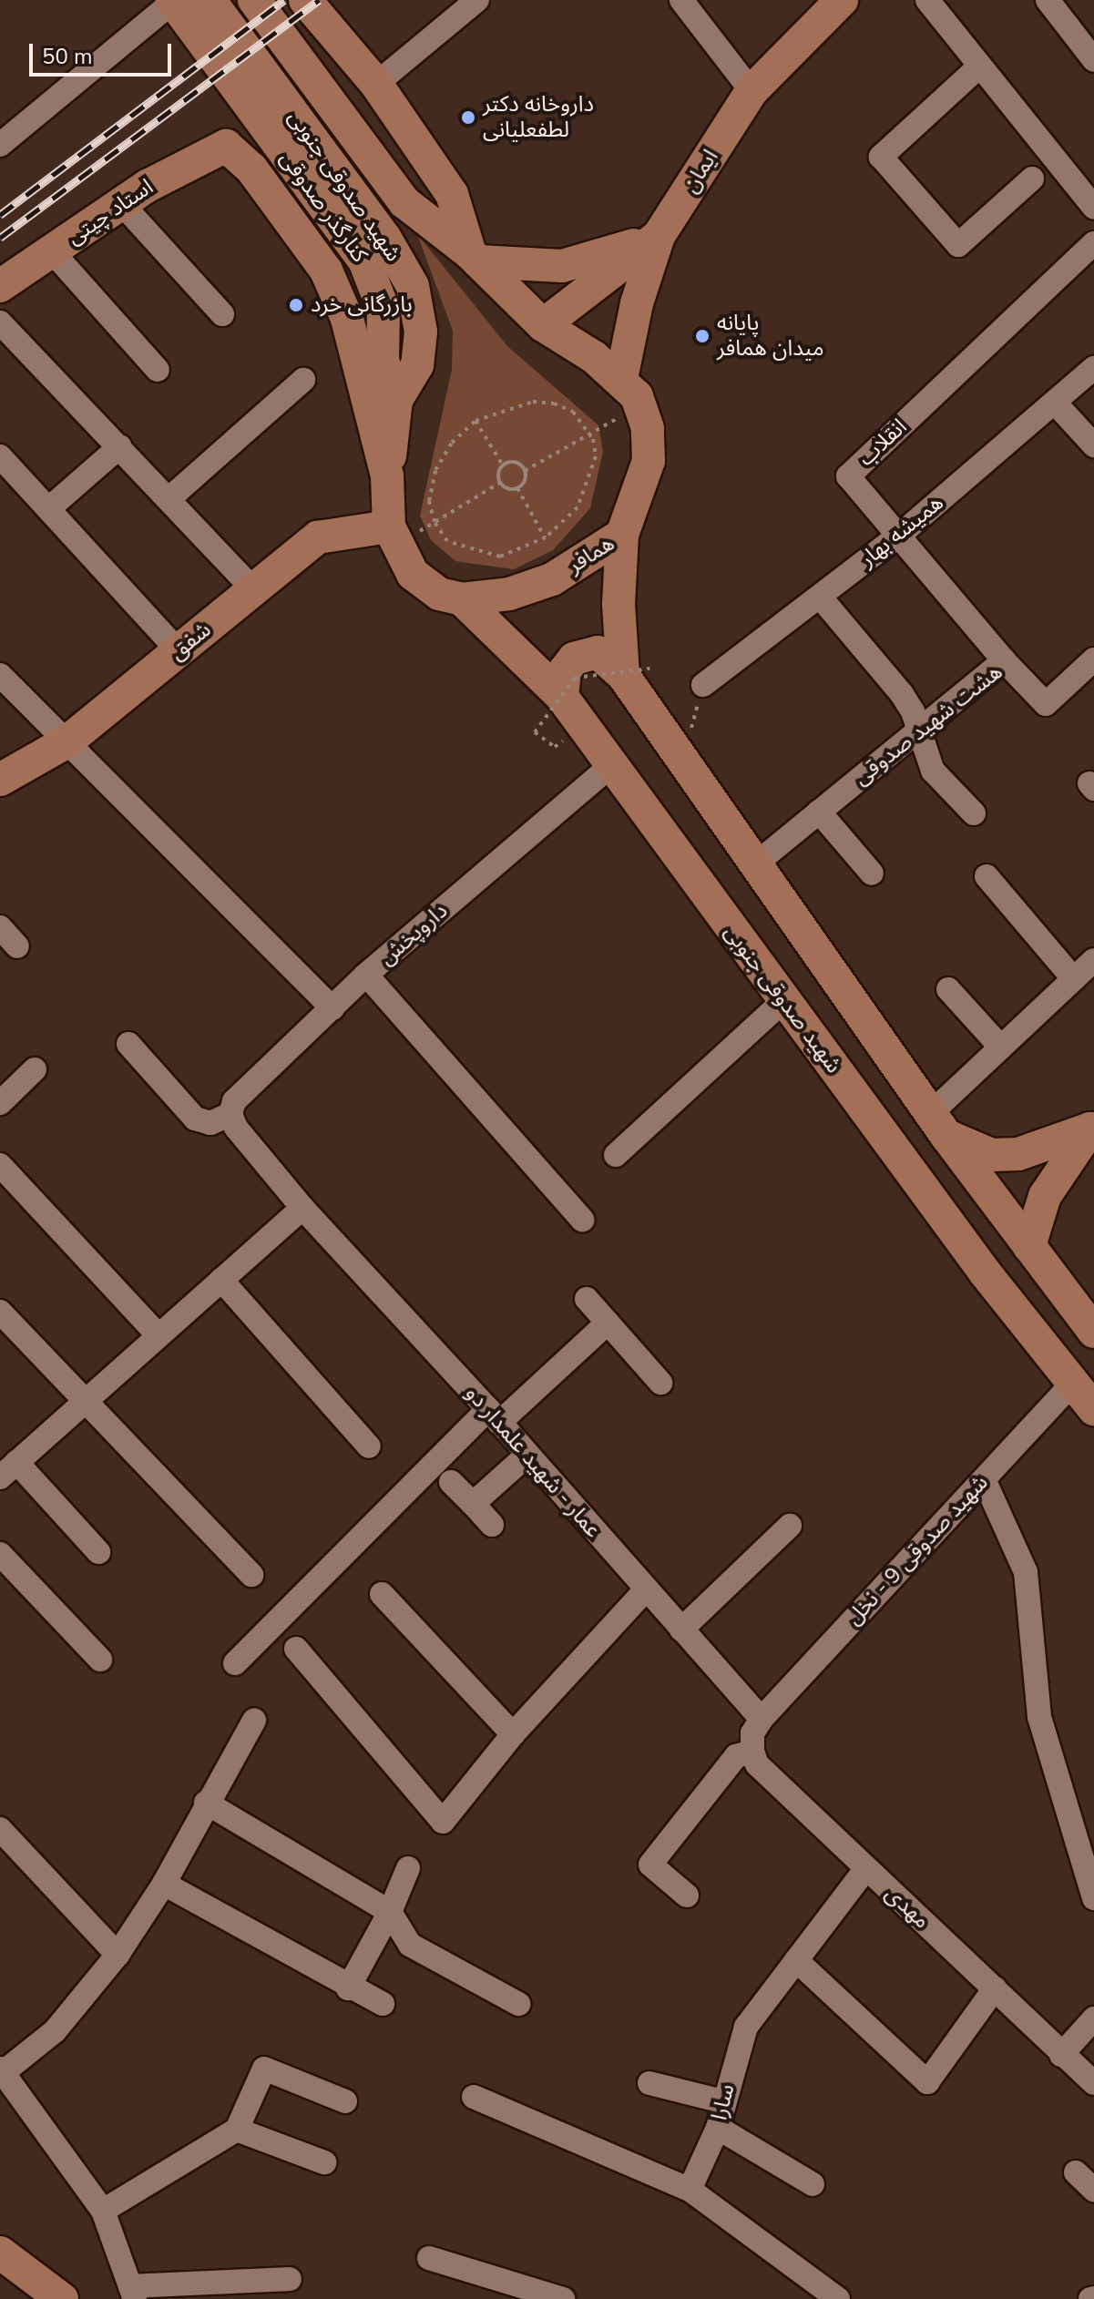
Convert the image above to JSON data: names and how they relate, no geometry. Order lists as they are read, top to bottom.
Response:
{
  "streets": {
    "main road": [
      "ایمان",
      "شهید صدوقی جنوبی",
      "کنارگذر صدوقی",
      "استاد چیتی",
      "همافر",
      "شفق"
    ],
    "street": [
      "انقلاب",
      "همیشه بهار",
      "هشت شهید صدوقی",
      "داروپخش",
      "عمار - شهید علمدار دو",
      "شهید صدوقی 9 - نخل",
      "مهدی",
      "سارا"
    ]
  },
  "crossings": [
    ["ایمان", "شهید صدوقی جنوبی"],
    ["ایمان", "همافر"],
    ["شهید صدوقی جنوبی", "کنارگذر صدوقی"],
    ["شهید صدوقی جنوبی", "همافر"],
    ["شهید صدوقی جنوبی", "داروپخش"],
    ["شهید صدوقی جنوبی", "شهید صدوقی 9 - نخل"],
    ["انقلاب", "همیشه بهار"],
    ["انقلاب", "هشت شهید صدوقی"],
    ["همافر", "شفق"],
    ["داروپخش", "عمار - شهید علمدار دو"],
    ["عمار - شهید علمدار دو", "شهید صدوقی 9 - نخل"],
    ["مهدی", "سارا"]
  ],
  "places": ["داروخانه دکتر لطفعلیانی", "بازرگانی خرد", "پایانه میدان همافر"],
  "scale_bar": "50 m"
}
